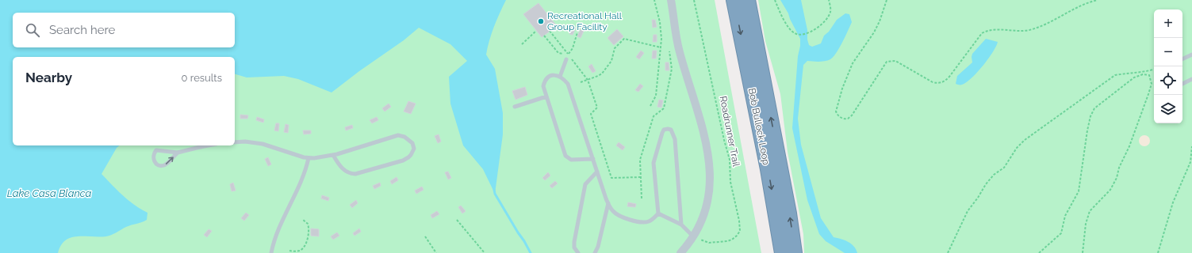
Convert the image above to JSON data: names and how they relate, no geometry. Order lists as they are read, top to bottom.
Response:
{
  "streets": {
    "highway": ["Bob Bullock Loop"],
    "path": ["Roadrunner Trail"]
  },
  "water": ["Lake Casa Blanca"],
  "places": ["Recreational Hall Group Facility"],
  "page": {
    "map_buttons": ["+", "−"],
    "search": "Search here",
    "heading": ["Nearby", "0 results"]
  }
}
